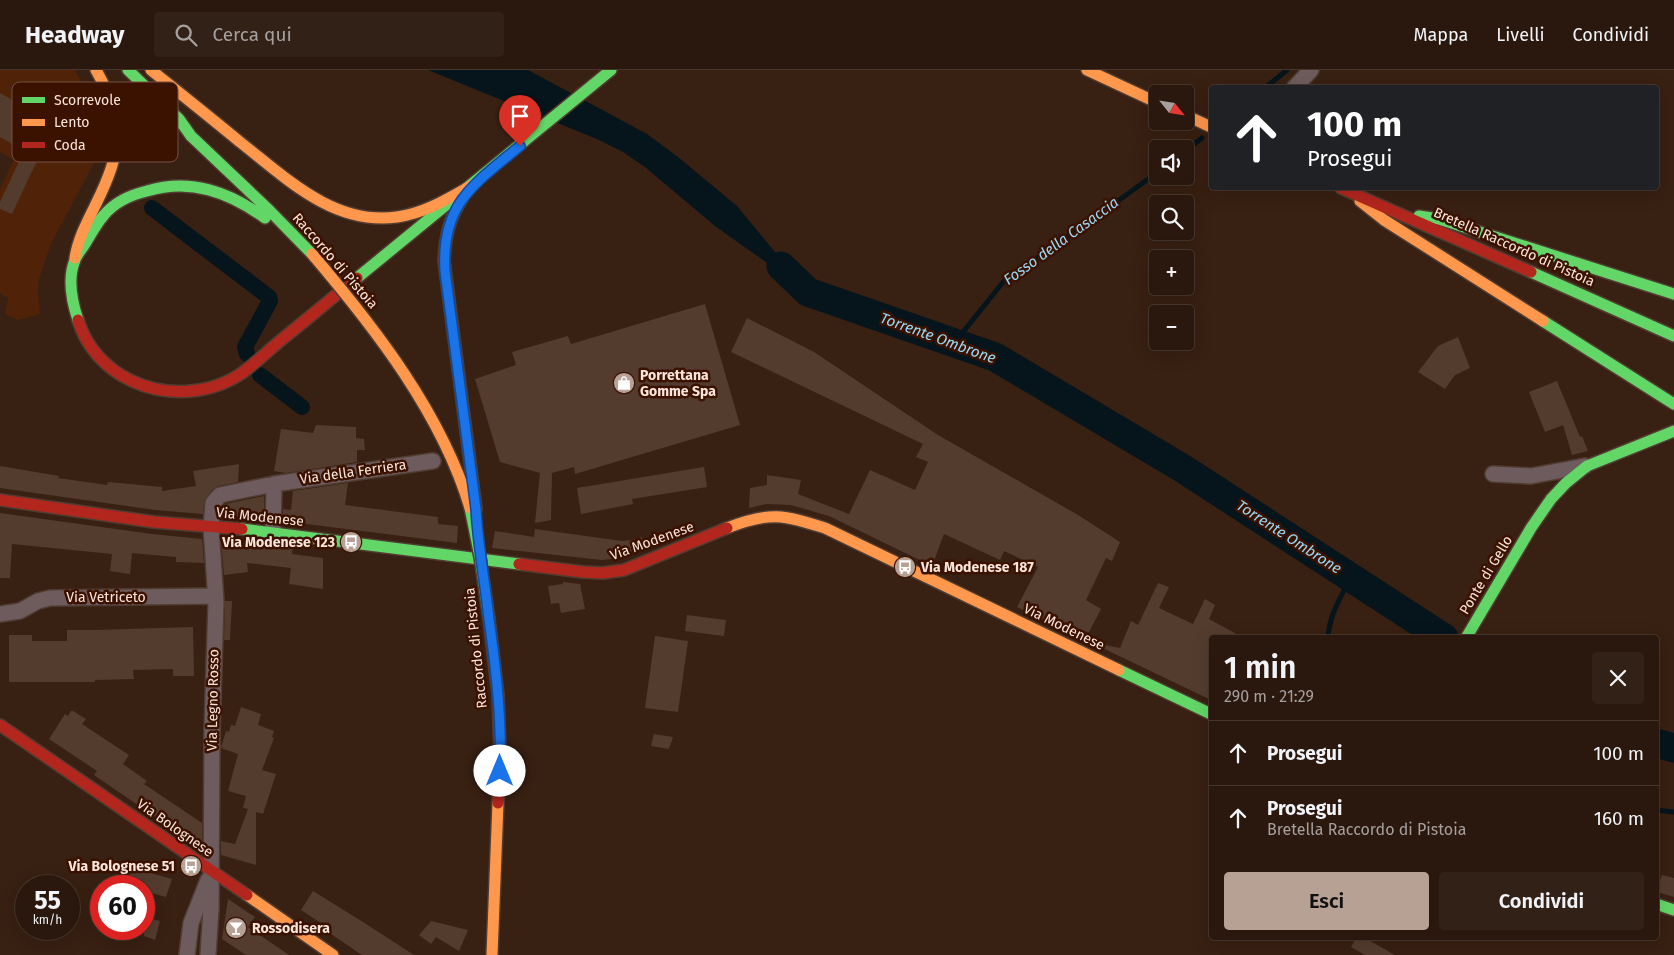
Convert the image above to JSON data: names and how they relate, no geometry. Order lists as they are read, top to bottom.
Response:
{
  "streets": {
    "main road": [
      "Bretella Raccordo di Pistoia",
      "Raccordo di Pistoia",
      "Via Modenese",
      "Ponte di Gello",
      "Via Bolognese"
    ],
    "street": ["Via della Ferriera", "Via Vetriceto", "Via Legno Rosso"]
  },
  "crossings": [
    ["Via della Ferriera", "Via Modenese"],
    ["Via della Ferriera", "Via Legno Rosso"],
    ["Via Modenese", "Via Legno Rosso"],
    ["Via Vetriceto", "Via Legno Rosso"],
    ["Via Legno Rosso", "Via Bolognese"]
  ],
  "water": ["Fosso della Casaccia", "Torrente Ombrone"],
  "places": {
    "shop": ["Porrettana Gomme Spa"],
    "bus stop": ["Via Modenese 123", "Via Modenese 187", "Via Bolognese 51"],
    "bar": ["Rossodisera"]
  },
  "legend": ["Scorrevole", "Lento", "Coda"],
  "north": "bottom right",
  "page": {
    "header": "Headway",
    "search": "Cerca qui",
    "nav": ["Mappa", "Livelli", "Condividi"],
    "map_buttons": ["+", "−"],
    "turn": ["100 m", "Prosegui"],
    "heading": ["1 min", "290 m · 21:29"],
    "list": [
      {
        "name": "Prosegui",
        "value": "100 m"
      },
      {
        "name": "Prosegui",
        "note": "Bretella Raccordo di Pistoia",
        "value": "160 m"
      }
    ],
    "buttons": ["Esci", "Condividi"],
    "speed": "55 km/h",
    "limit": "60"
  }
}
